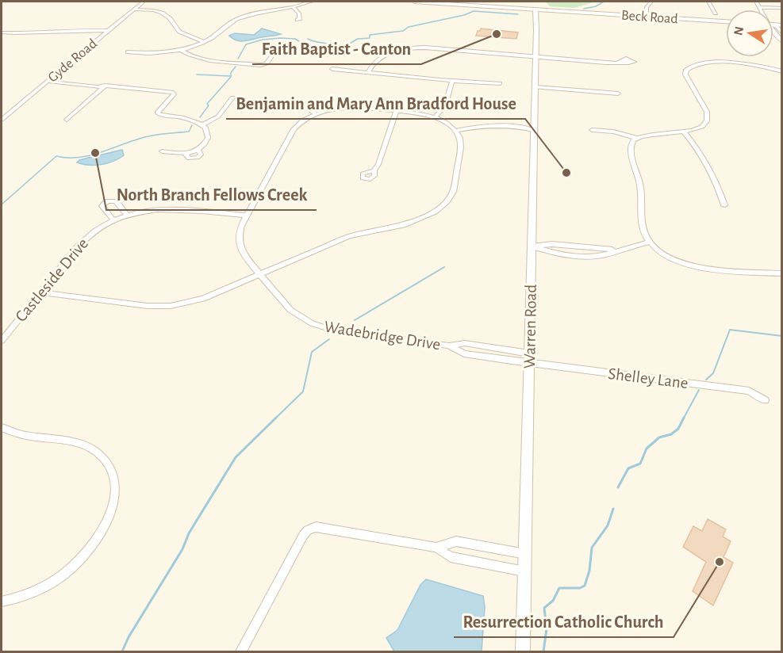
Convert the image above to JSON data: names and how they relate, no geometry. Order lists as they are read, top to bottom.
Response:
{
  "streets": {
    "main road": ["Beck Road", "Warren Road"],
    "street": [
      "Gyde Road",
      "Castleside Drive",
      "Wadebridge Drive",
      "Shelley Lane"
    ]
  },
  "crossings": [
    ["Beck Road", "Warren Road"],
    ["Castleside Drive", "Wadebridge Drive"],
    ["Warren Road", "Wadebridge Drive"],
    ["Warren Road", "Shelley Lane"],
    ["Wadebridge Drive", "Shelley Lane"]
  ],
  "places": [
    "Faith Baptist - Canton",
    "North Branch Fellows Creek",
    "Benjamin and Mary Ann Bradford House",
    "Resurrection Catholic Church"
  ],
  "north": "left"
}
